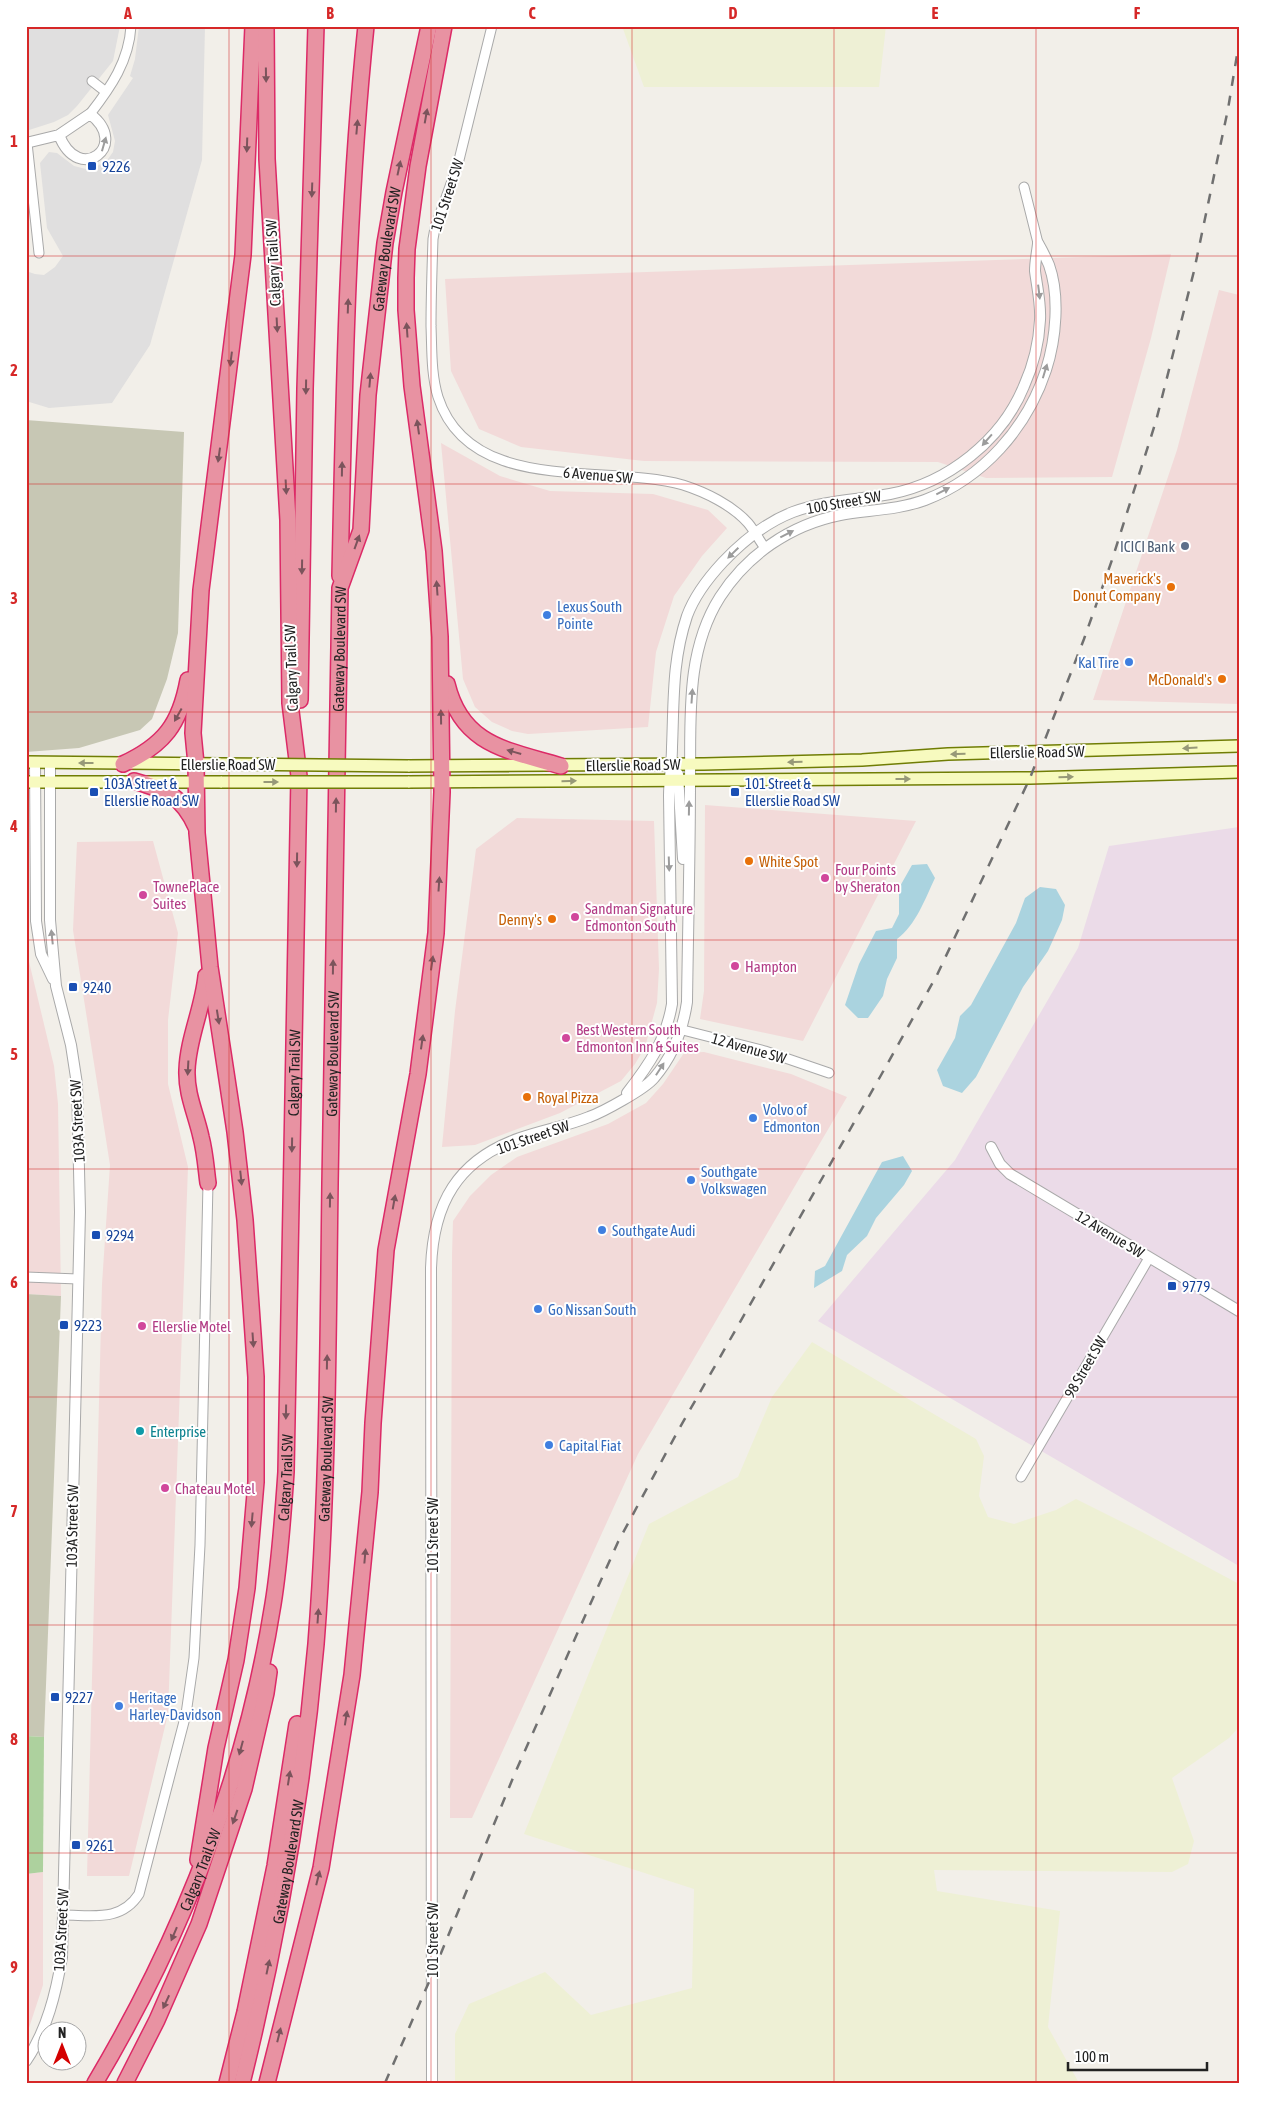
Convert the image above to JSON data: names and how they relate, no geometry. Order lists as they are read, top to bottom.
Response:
{
  "streets": {
    "highway": ["Gateway Boulevard SW", "Calgary Trail SW"],
    "main road": ["Ellerslie Road SW"],
    "street": [
      "101 Street SW",
      "6 Avenue SW",
      "100 Street SW",
      "12 Avenue SW",
      "103A Street SW",
      "98 Street SW"
    ]
  },
  "crossings": [
    ["101 Street SW", "6 Avenue SW"],
    ["101 Street SW", "100 Street SW"],
    ["101 Street SW", "Ellerslie Road SW"],
    ["101 Street SW", "12 Avenue SW"],
    ["6 Avenue SW", "100 Street SW"],
    ["100 Street SW", "Ellerslie Road SW"],
    ["Ellerslie Road SW", "103A Street SW"],
    ["12 Avenue SW", "98 Street SW"]
  ],
  "places": {
    "transit": [
      "9226",
      "103A Street & Ellerslie Road SW",
      "101 Street & Ellerslie Road SW",
      "9240",
      "9294",
      "9779",
      "9223",
      "9227",
      "9261"
    ],
    "other": [
      "ICICI Bank",
      "Maverick's Donut Company",
      "Lexus South Pointe",
      "Kal Tire",
      "McDonald's",
      "White Spot",
      "Four Points by Sheraton",
      "TownePlace Suites",
      "Sandman Signature Edmonton South",
      "Denny's",
      "Hampton",
      "Best Western South Edmonton Inn & Suites",
      "Royal Pizza",
      "Volvo of Edmonton",
      "Southgate Volkswagen",
      "Southgate Audi",
      "Go Nissan South",
      "Ellerslie Motel",
      "Enterprise",
      "Capital Fiat",
      "Chateau Motel",
      "Heritage Harley-Davidson"
    ]
  },
  "scale_bar": "100 m",
  "north": "top",
  "grid": {
    "columns": [
      "A",
      "B",
      "C",
      "D",
      "E",
      "F"
    ],
    "rows": [
      "1",
      "2",
      "3",
      "4",
      "5",
      "6",
      "7",
      "8",
      "9"
    ]
  }
}
